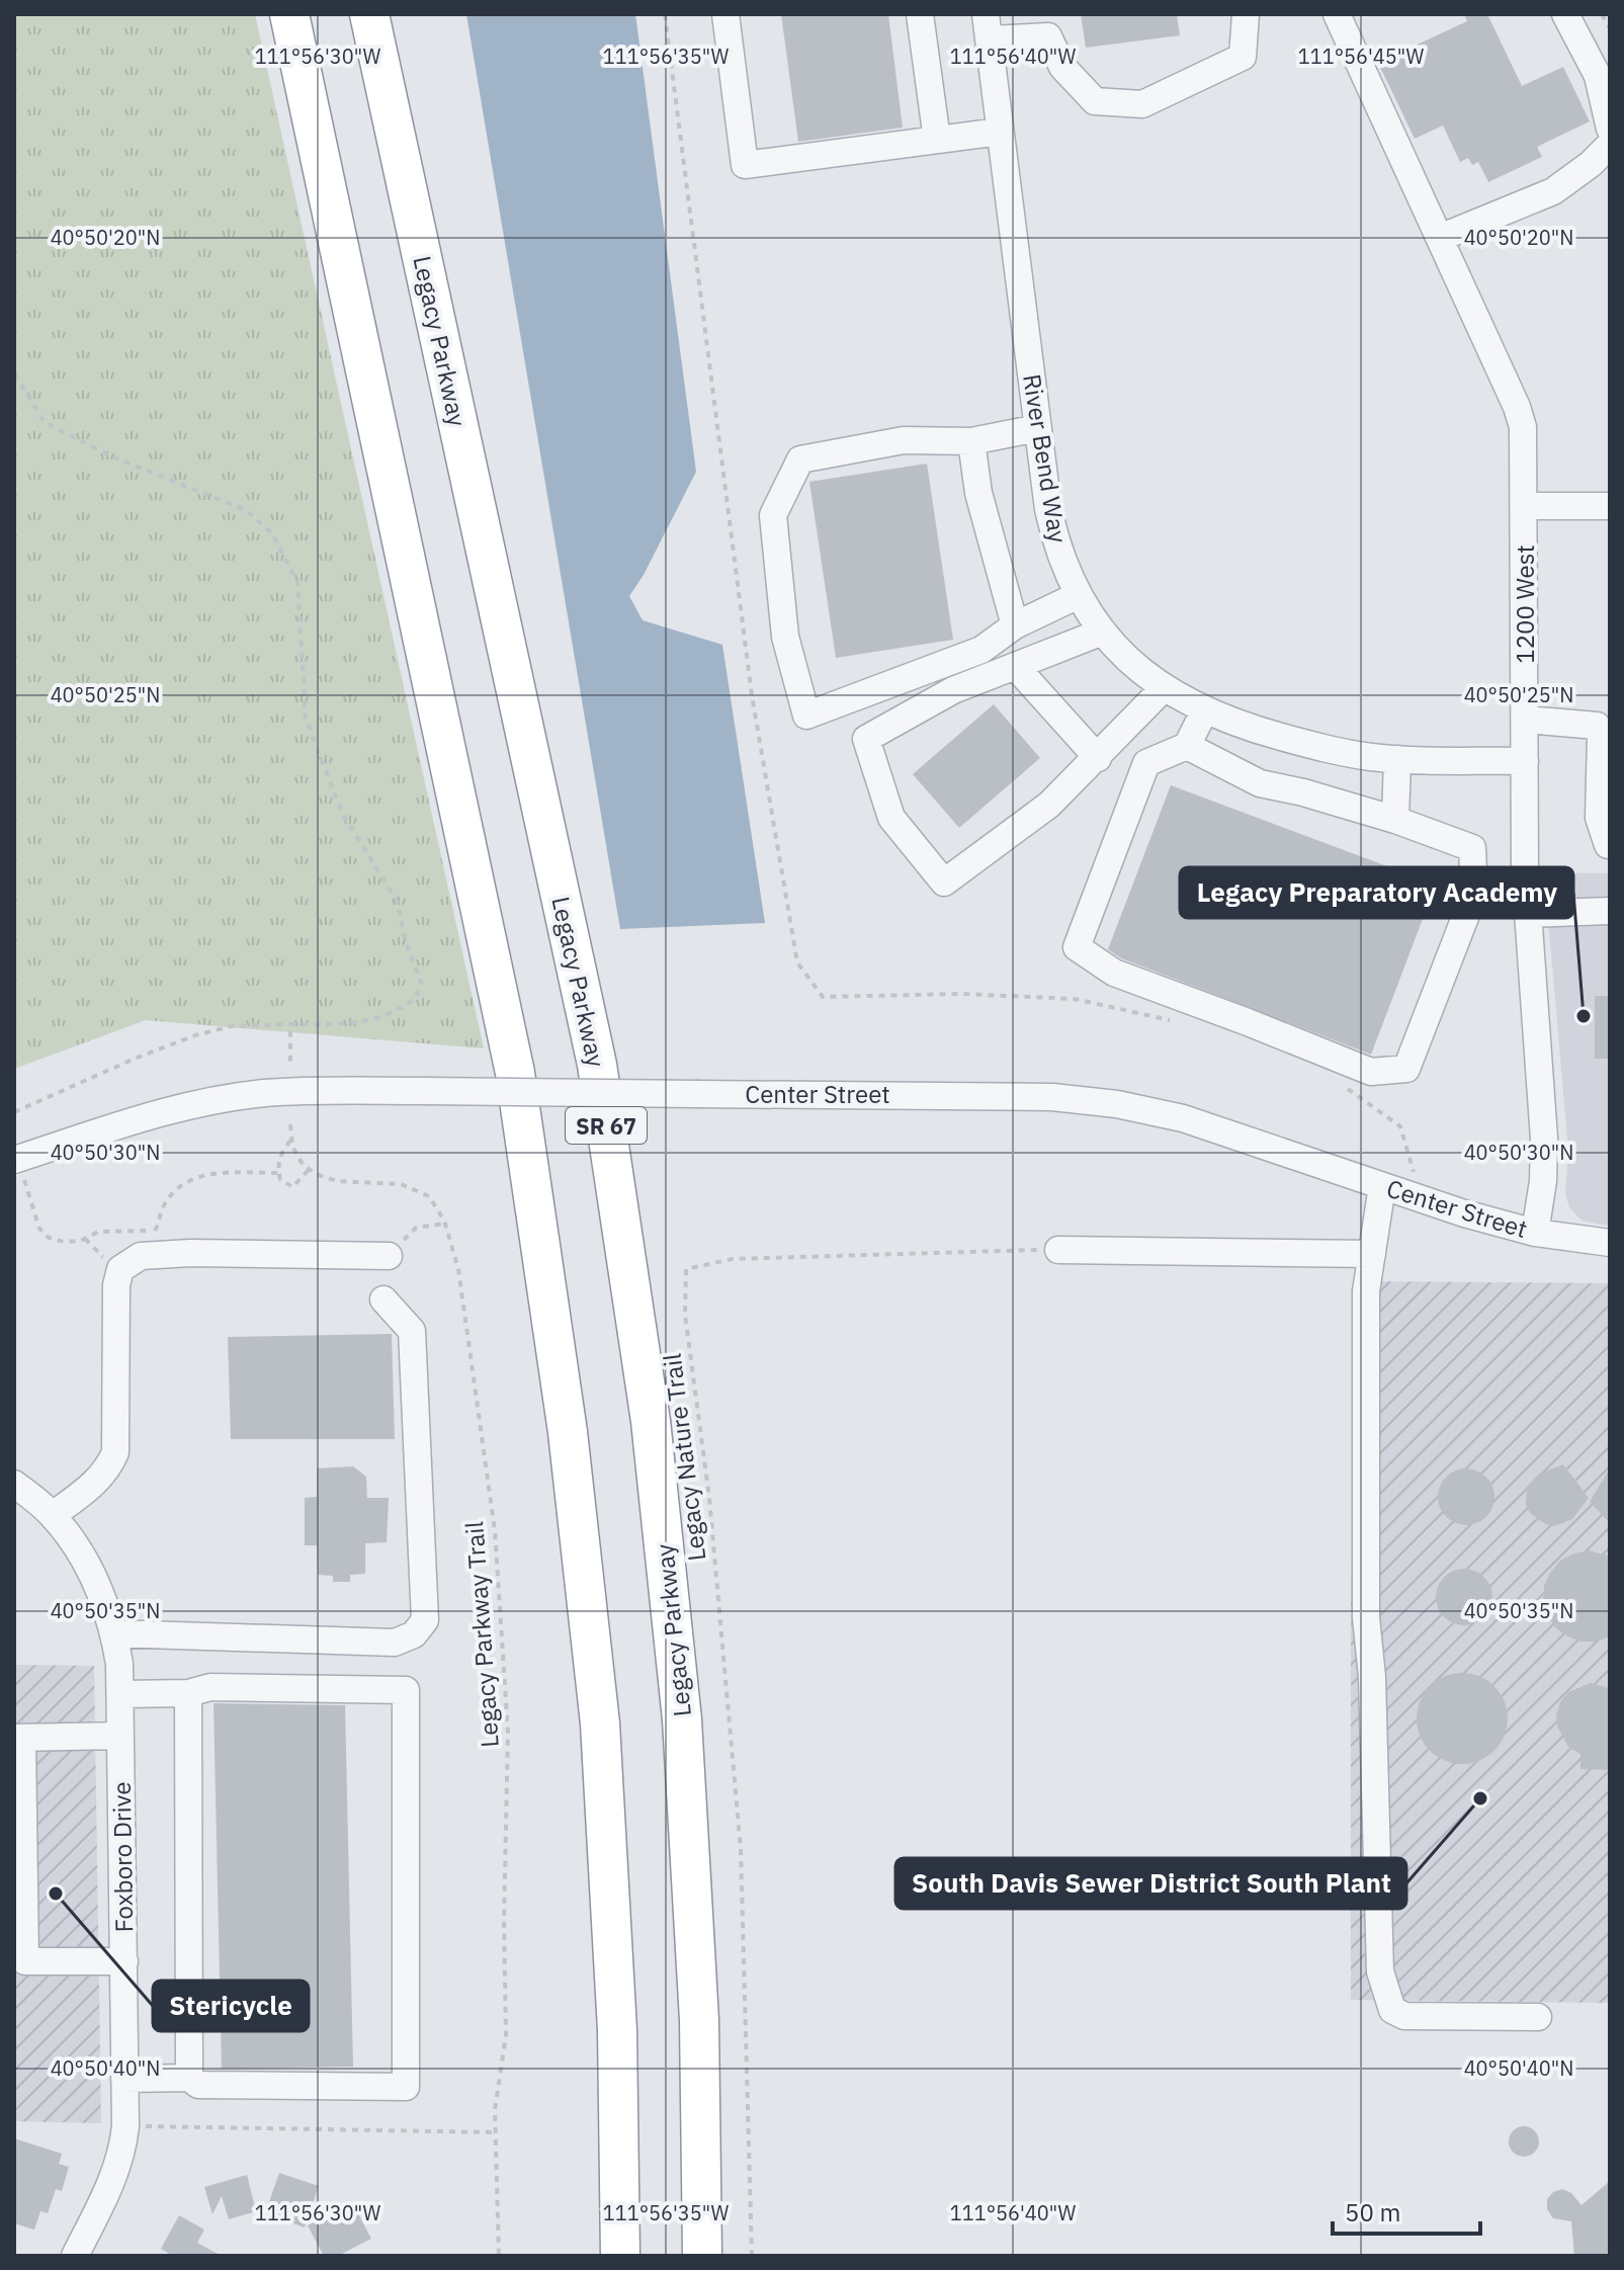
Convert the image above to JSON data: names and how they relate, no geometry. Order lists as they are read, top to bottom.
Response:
{
  "streets": {
    "highway": ["Legacy Parkway", "SR 67"],
    "street": [
      "River Bend Way",
      "1200 West",
      "Center Street",
      "Foxboro Drive"
    ],
    "path": ["Legacy Nature Trail", "Legacy Parkway Trail"]
  },
  "crossings": [
    ["River Bend Way", "1200 West"],
    ["1200 West", "Center Street"]
  ],
  "places": ["Legacy Preparatory Academy", "South Davis Sewer District South Plant", "Stericycle"],
  "scale_bar": "50 m",
  "coordinates": [
    "111°56'30\"W",
    "111°56'35\"W",
    "111°56'40\"W",
    "111°56'45\"W",
    "40°50'20\"N",
    "40°50'25\"N",
    "40°50'30\"N",
    "40°50'35\"N",
    "40°50'40\"N"
  ]
}
